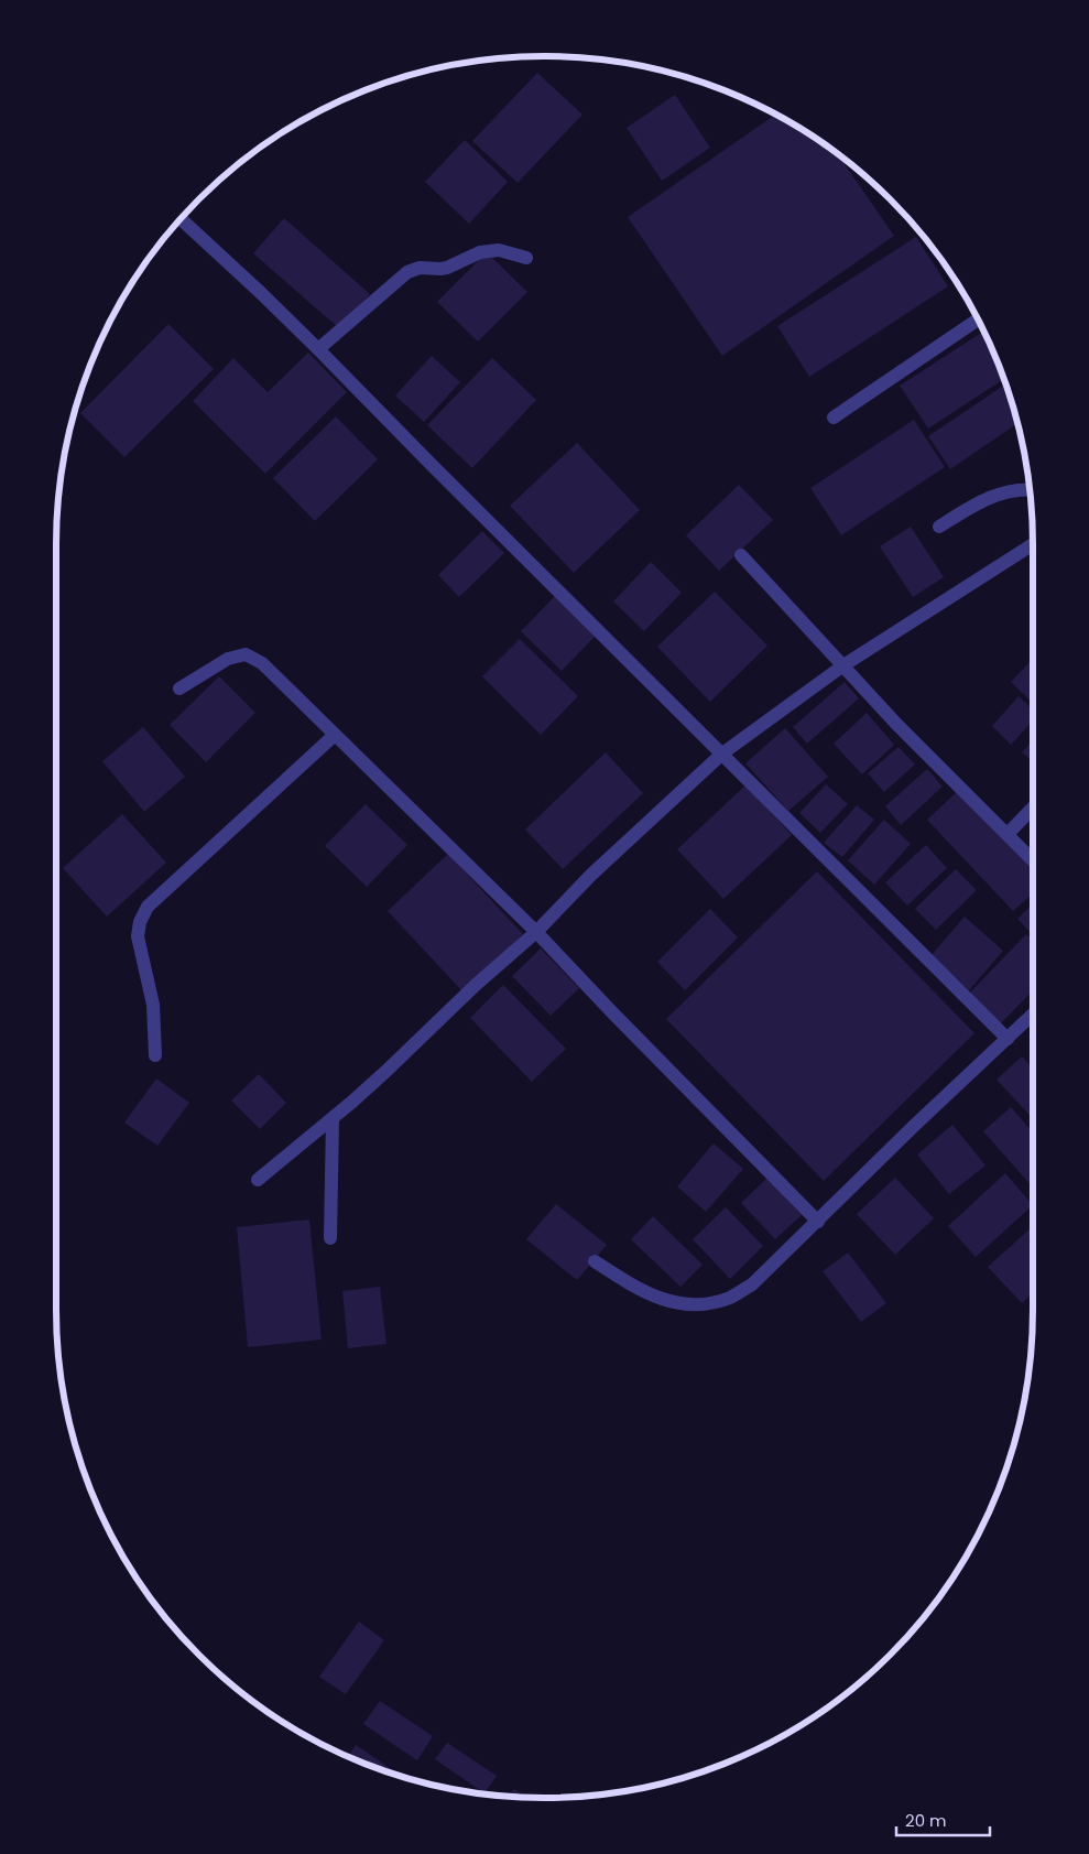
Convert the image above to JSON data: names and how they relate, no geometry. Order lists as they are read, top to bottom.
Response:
{
  "scale_bar": "20 m"
}
